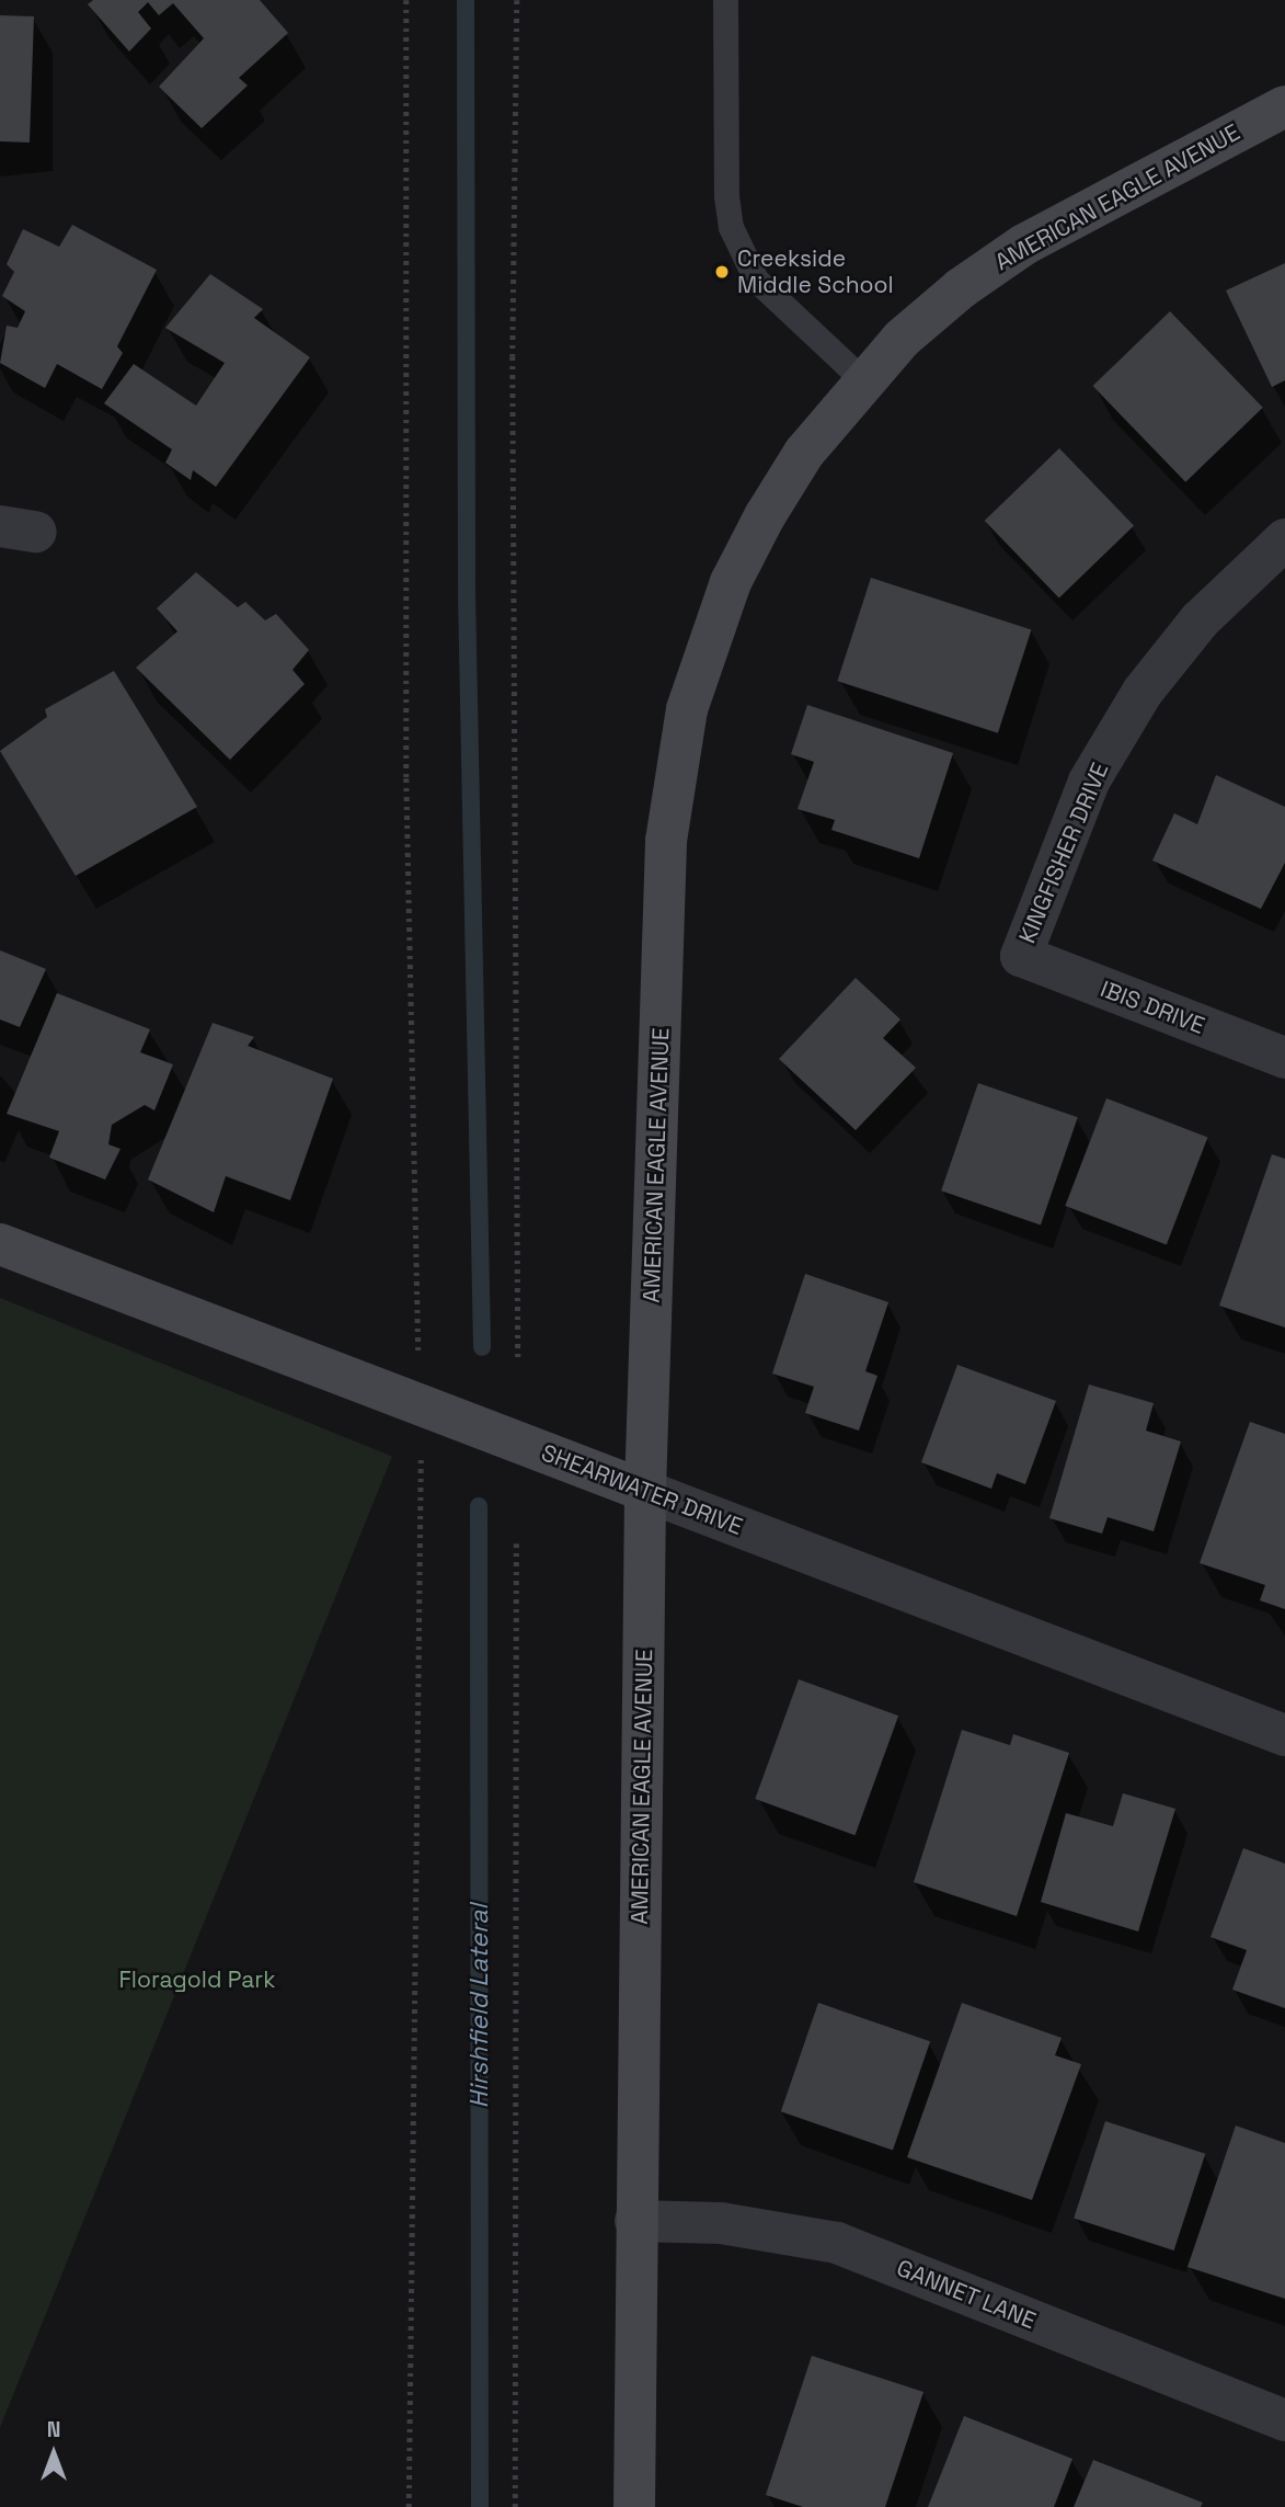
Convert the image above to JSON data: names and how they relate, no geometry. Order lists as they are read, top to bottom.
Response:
{
  "streets": {
    "street": [
      "AMERICAN EAGLE AVENUE",
      "KINGFISHER DRIVE",
      "IBIS DRIVE",
      "SHEARWATER DRIVE",
      "GANNET LANE"
    ]
  },
  "crossings": [
    ["AMERICAN EAGLE AVENUE", "SHEARWATER DRIVE"],
    ["AMERICAN EAGLE AVENUE", "GANNET LANE"],
    ["KINGFISHER DRIVE", "IBIS DRIVE"]
  ],
  "water": ["Hirshfield Lateral"],
  "parks": ["Floragold Park"],
  "places": ["Creekside Middle School"],
  "north": "top"
}
